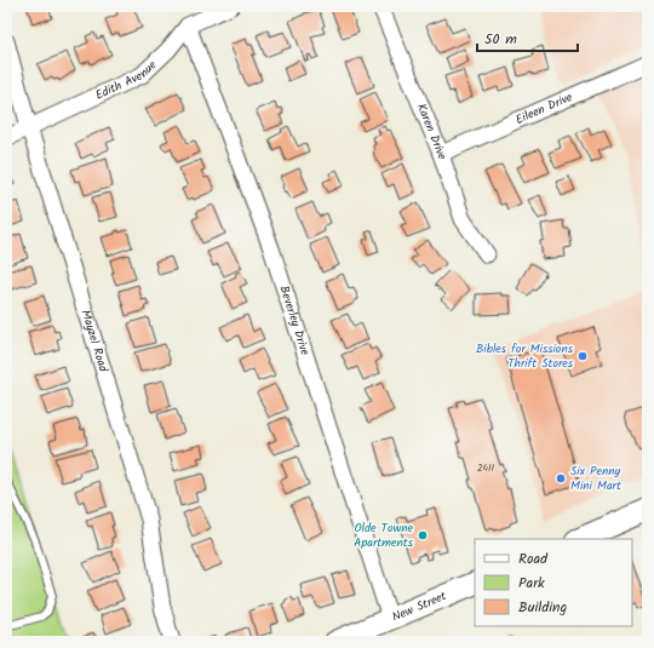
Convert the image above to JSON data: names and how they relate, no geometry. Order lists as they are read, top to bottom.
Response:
{
  "streets": {
    "main road": ["New Street"],
    "street": [
      "Edith Avenue",
      "Eileen Drive",
      "Karen Drive",
      "Beverley Drive",
      "Mayzel Road"
    ]
  },
  "crossings": [
    ["Edith Avenue", "Beverley Drive"],
    ["Edith Avenue", "Mayzel Road"],
    ["Eileen Drive", "Karen Drive"],
    ["Beverley Drive", "New Street"]
  ],
  "places": ["Bibles for Missions Thrift Stores", "Six Penny Mini Mart", "Olde Towne Apartments"],
  "house_numbers": ["2411"],
  "legend": ["Road", "Park", "Building"],
  "scale_bar": "50 m"
}
